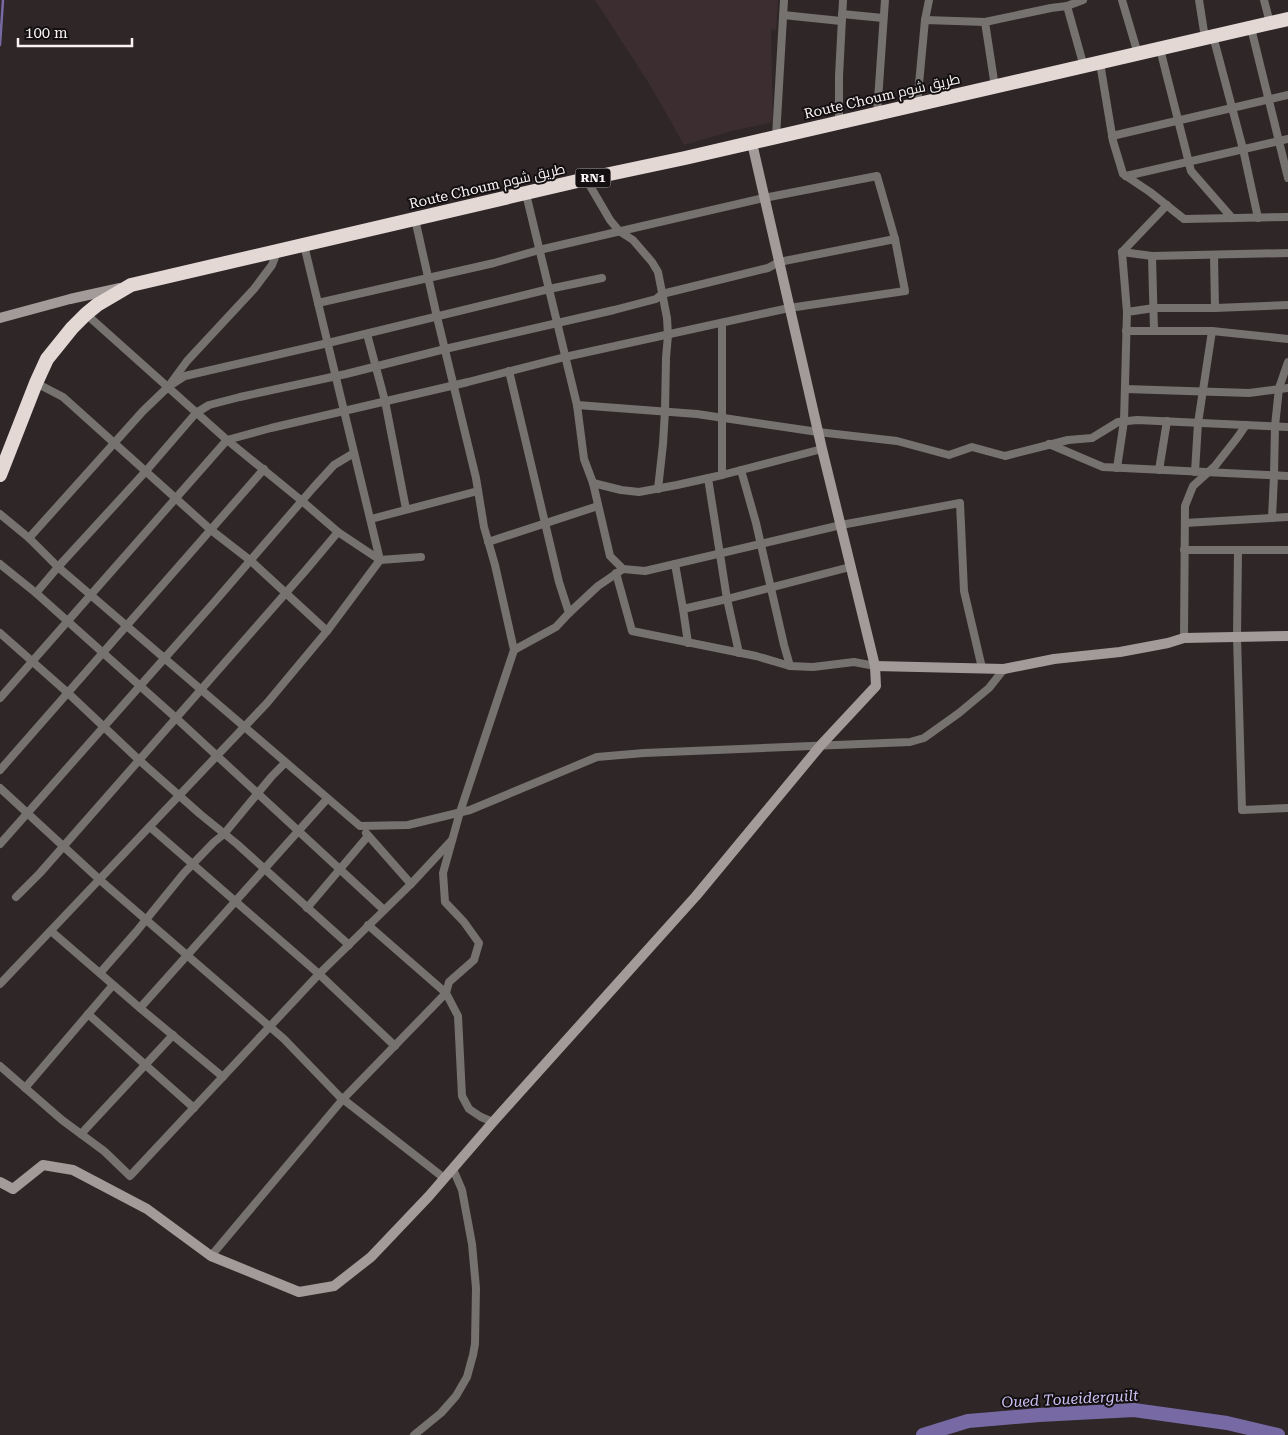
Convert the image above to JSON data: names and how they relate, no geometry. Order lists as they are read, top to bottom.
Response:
{
  "streets": {
    "highway": ["Route Choum طريق شوم", "RN1"]
  },
  "water": ["Oued Toueiderguilt"],
  "scale_bar": "100 m"
}
